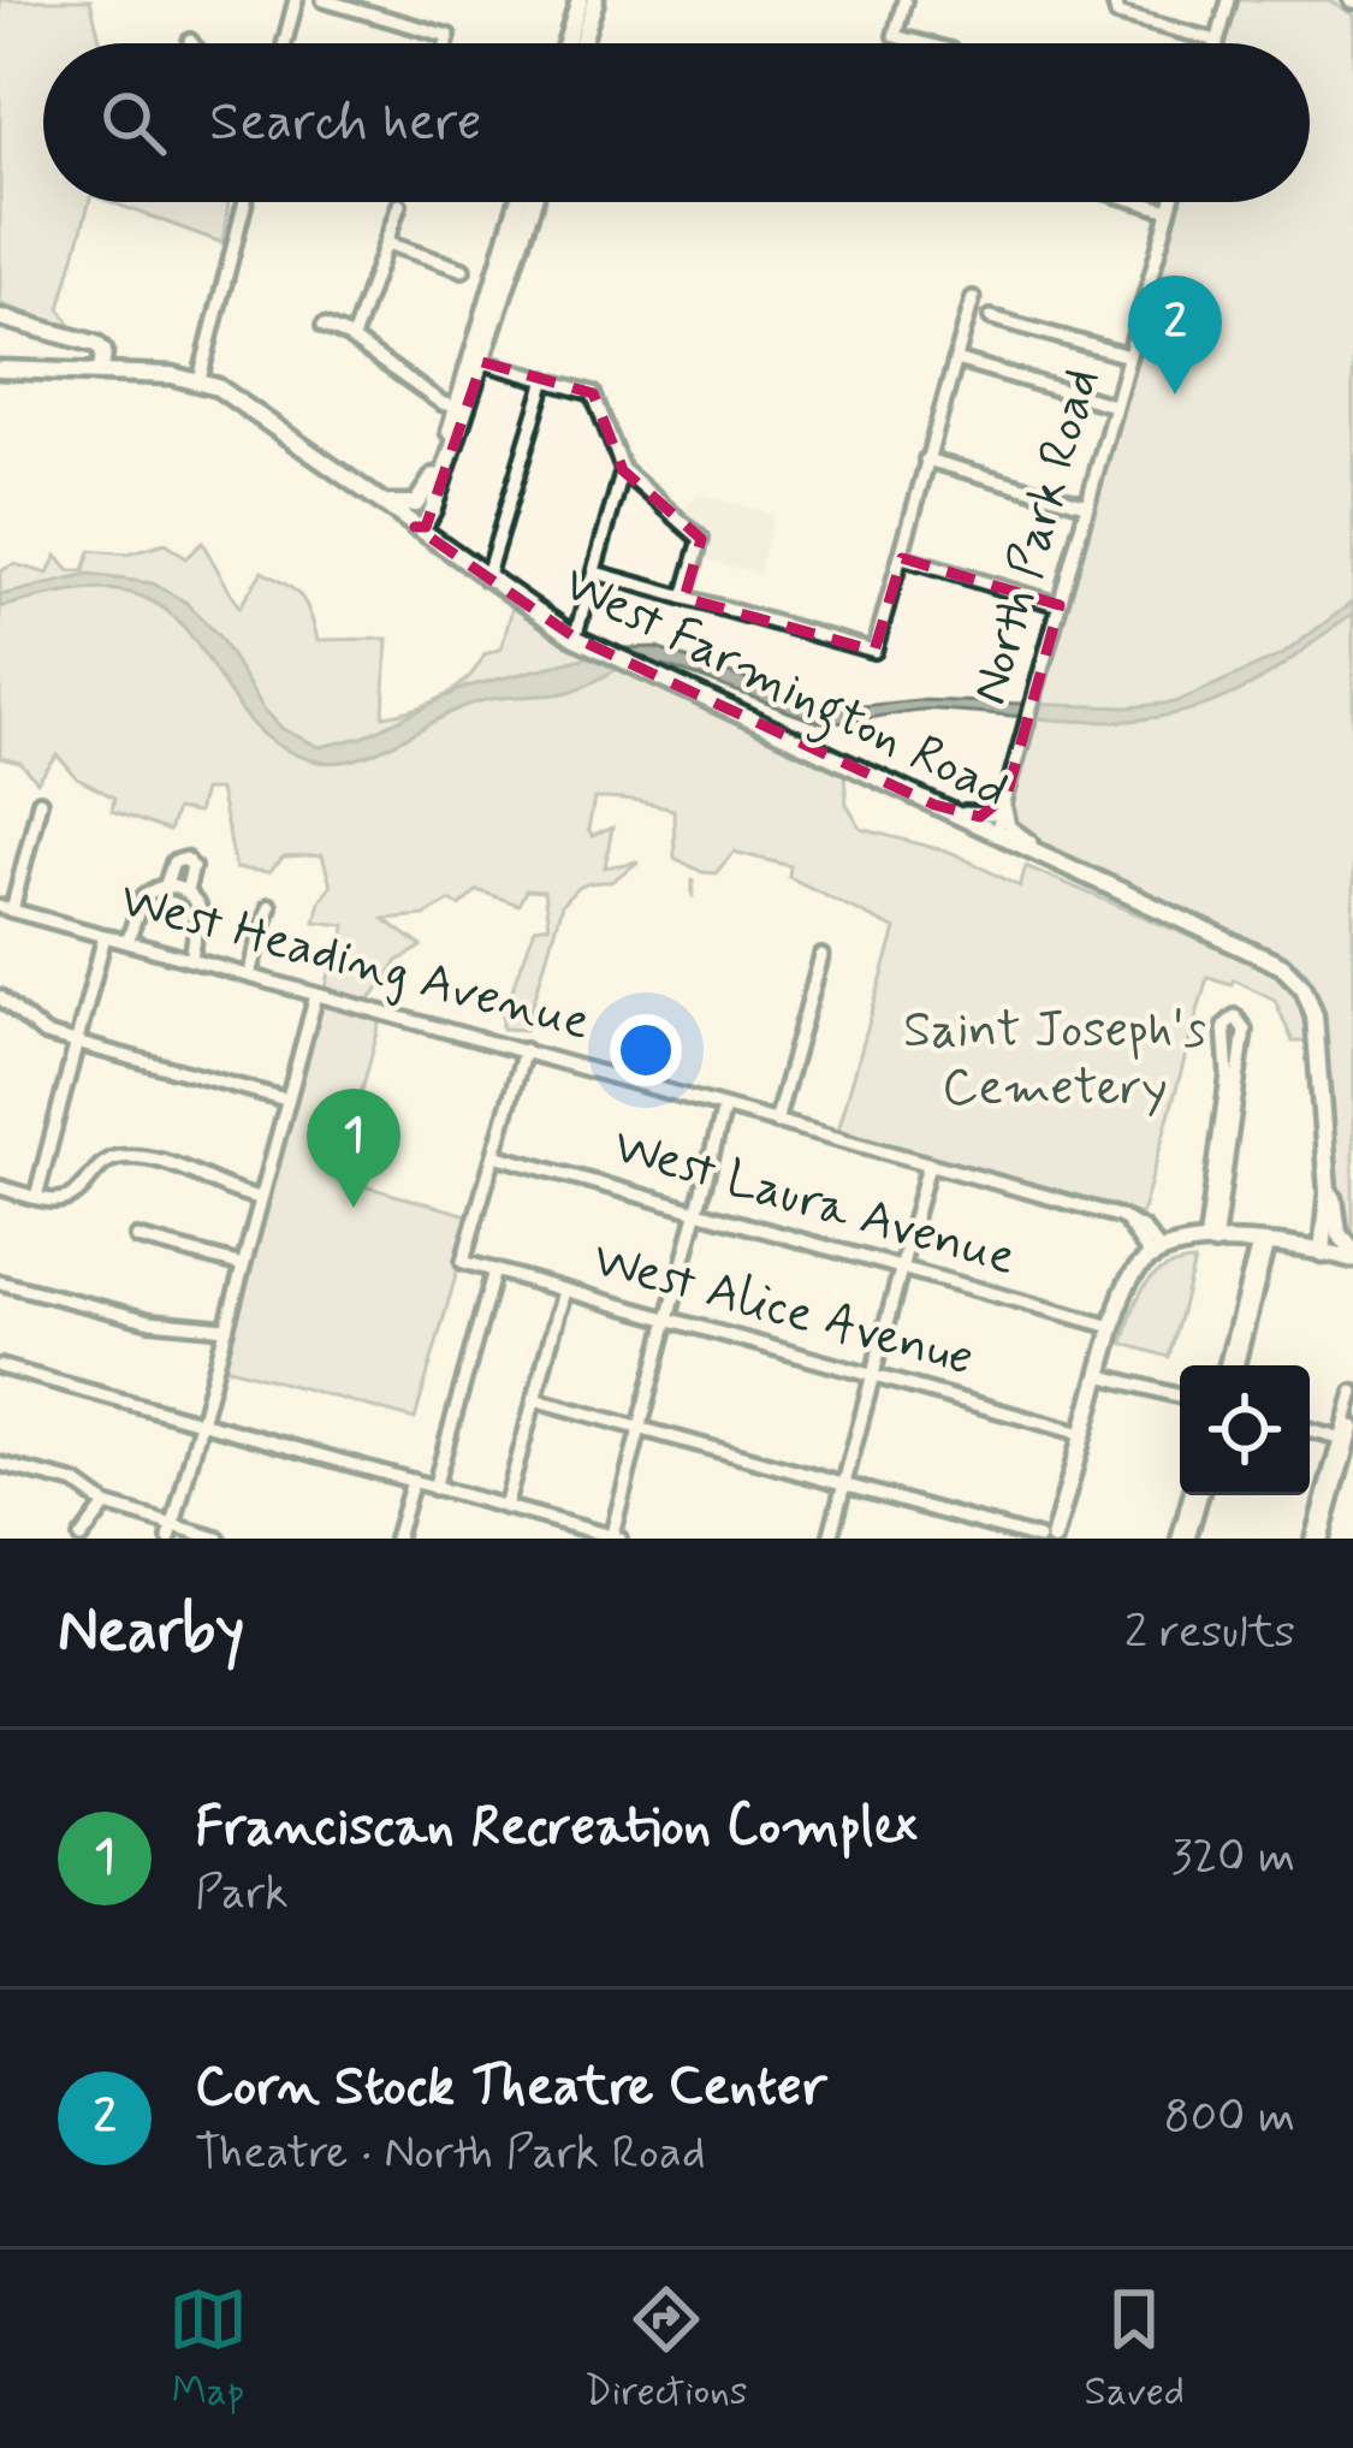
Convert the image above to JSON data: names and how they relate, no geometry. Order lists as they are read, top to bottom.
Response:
{
  "streets": {
    "main road": ["West Farmington Road"],
    "street": [
      "North Park Road",
      "West Heading Avenue",
      "West Laura Avenue",
      "West Alice Avenue"
    ]
  },
  "crossings": [
    ["North Park Road", "West Farmington Road"],
    ["West Laura Avenue", "West Alice Avenue"]
  ],
  "parks": ["Saint Joseph's Cemetery"],
  "page": {
    "search": "Search here",
    "pins": ["2", "1"],
    "heading": ["Nearby", "2 results"],
    "list": [
      {
        "mark": "1",
        "name": "Franciscan Recreation Complex",
        "note": "Park",
        "value": "320 m"
      },
      {
        "mark": "2",
        "name": "Corn Stock Theatre Center",
        "note": "Theatre · North Park Road",
        "value": "800 m"
      }
    ],
    "nav": ["Map", "Directions", "Saved"]
  }
}
